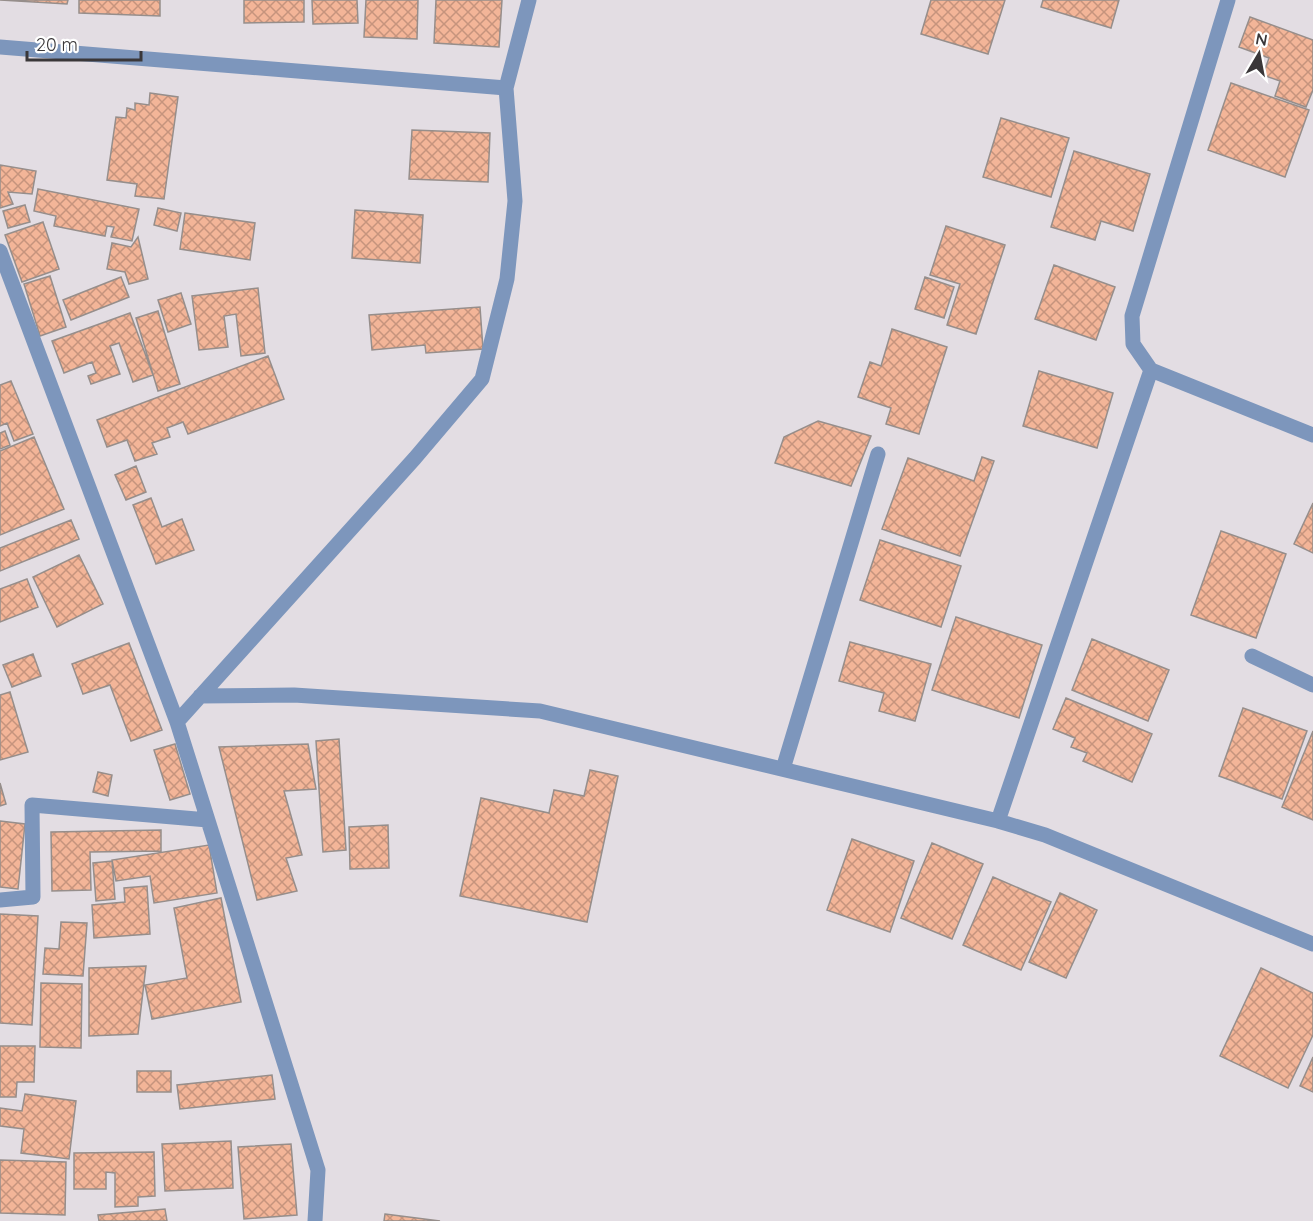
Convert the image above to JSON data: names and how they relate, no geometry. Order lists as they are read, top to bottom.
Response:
{
  "scale_bar": "20 m",
  "north": "top"
}
